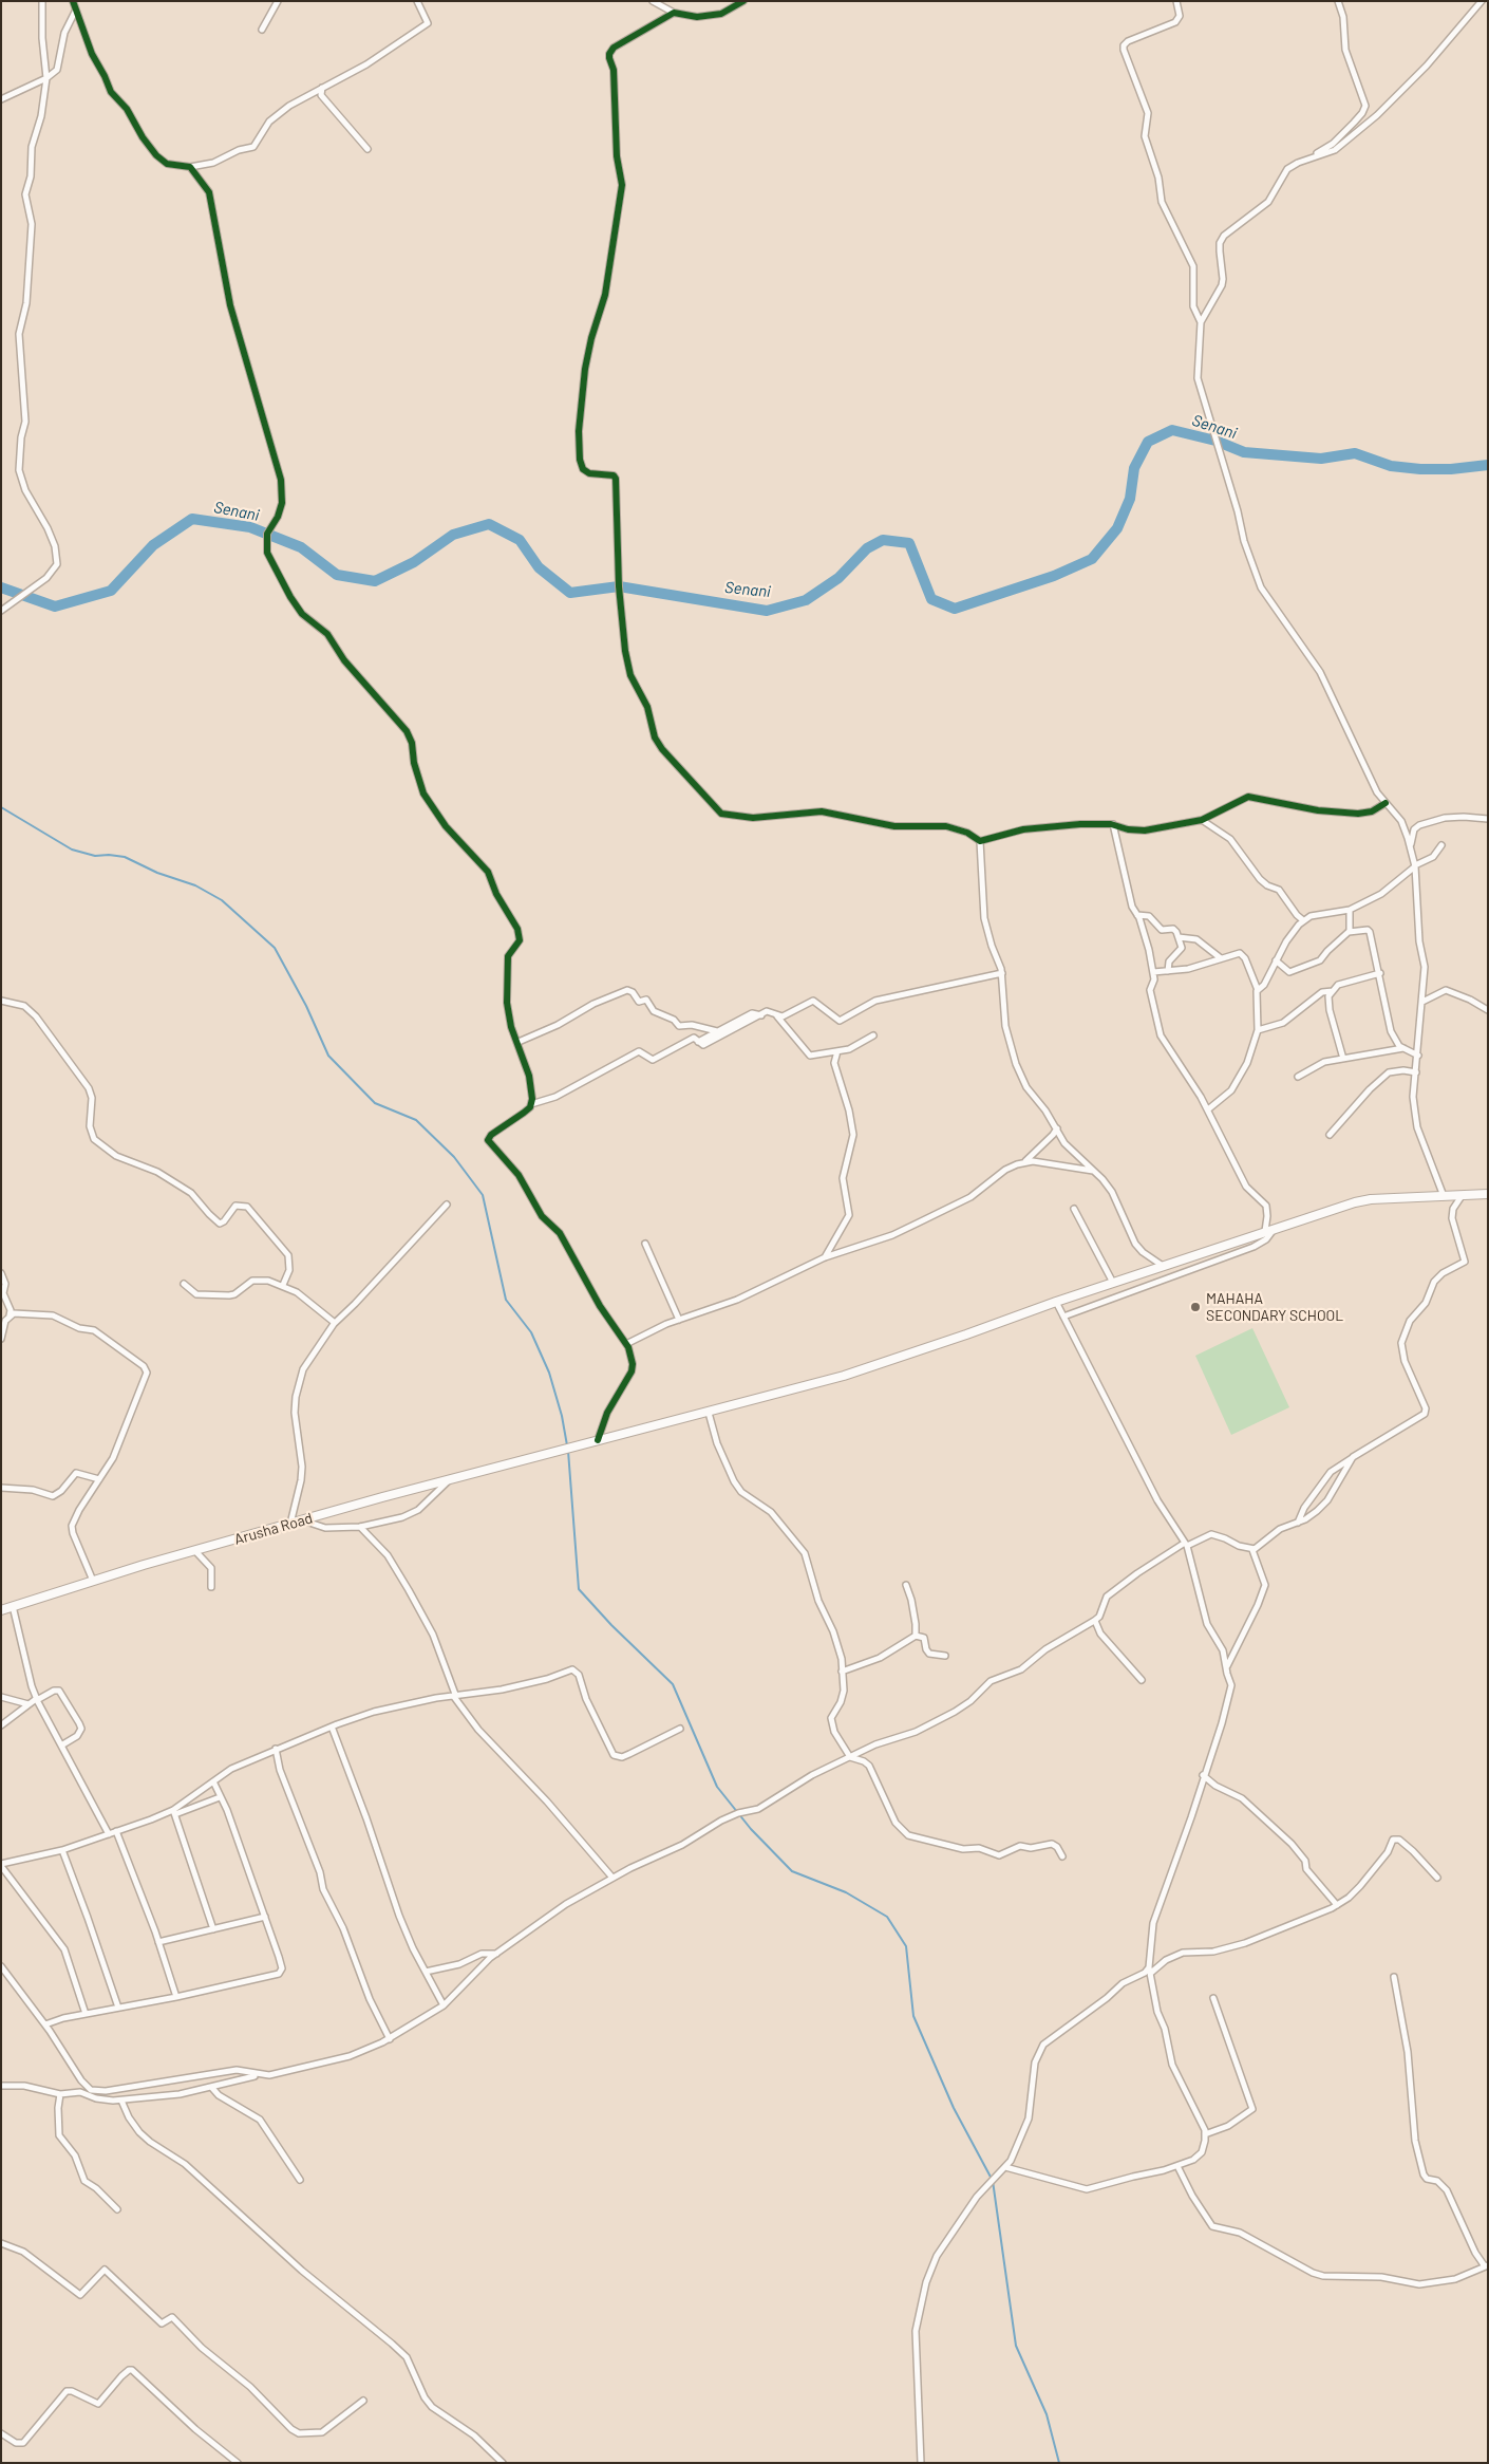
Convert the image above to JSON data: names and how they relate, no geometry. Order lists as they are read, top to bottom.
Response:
{
  "streets": {
    "main road": ["Arusha Road"]
  },
  "water": ["Senani"],
  "places": ["MAHAHA SECONDARY SCHOOL"]
}
